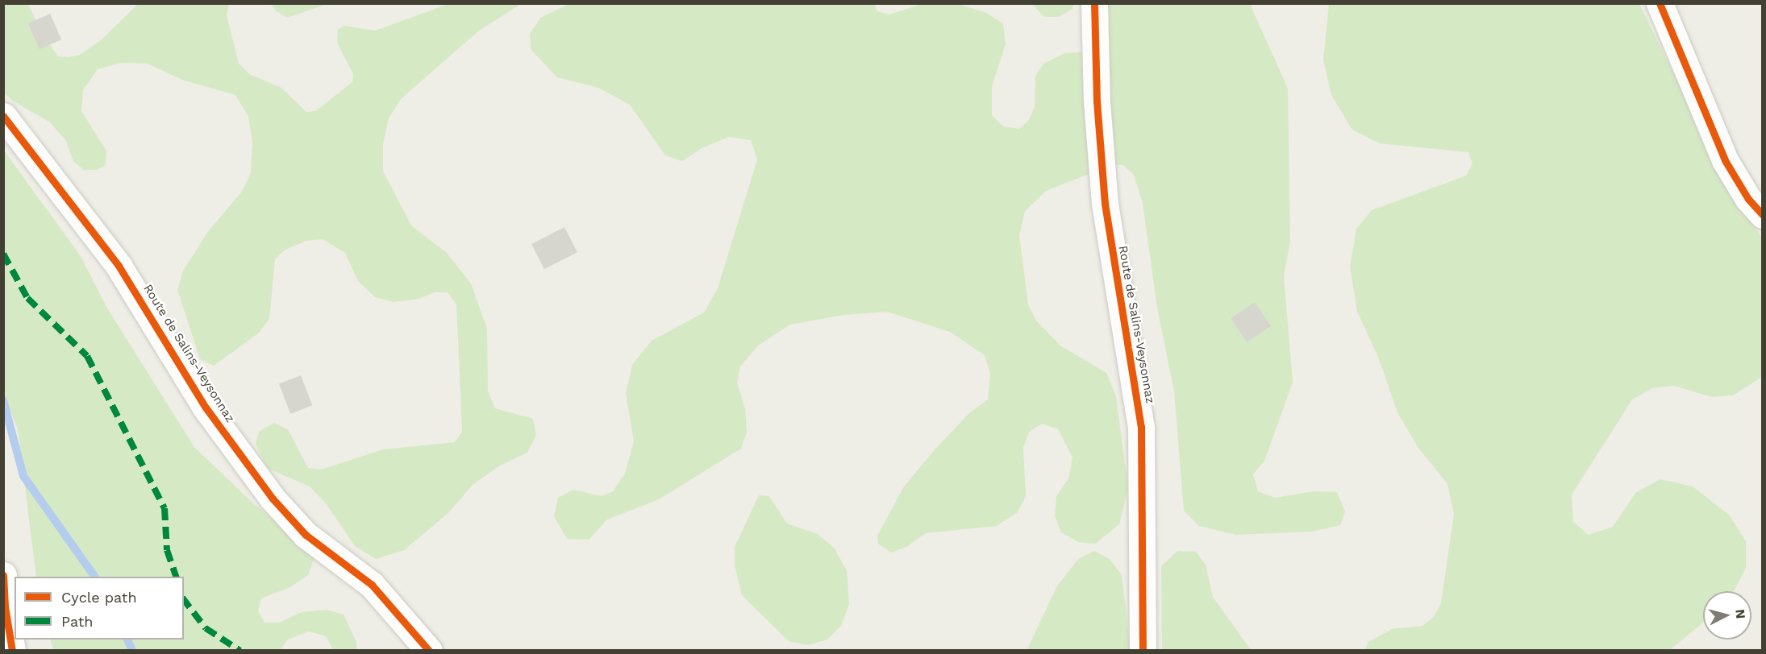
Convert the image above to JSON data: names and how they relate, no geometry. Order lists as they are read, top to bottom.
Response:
{
  "streets": {
    "street": ["Route de Salins-Veysonnaz"]
  },
  "legend": ["Cycle path", "Path"],
  "north": "right"
}
